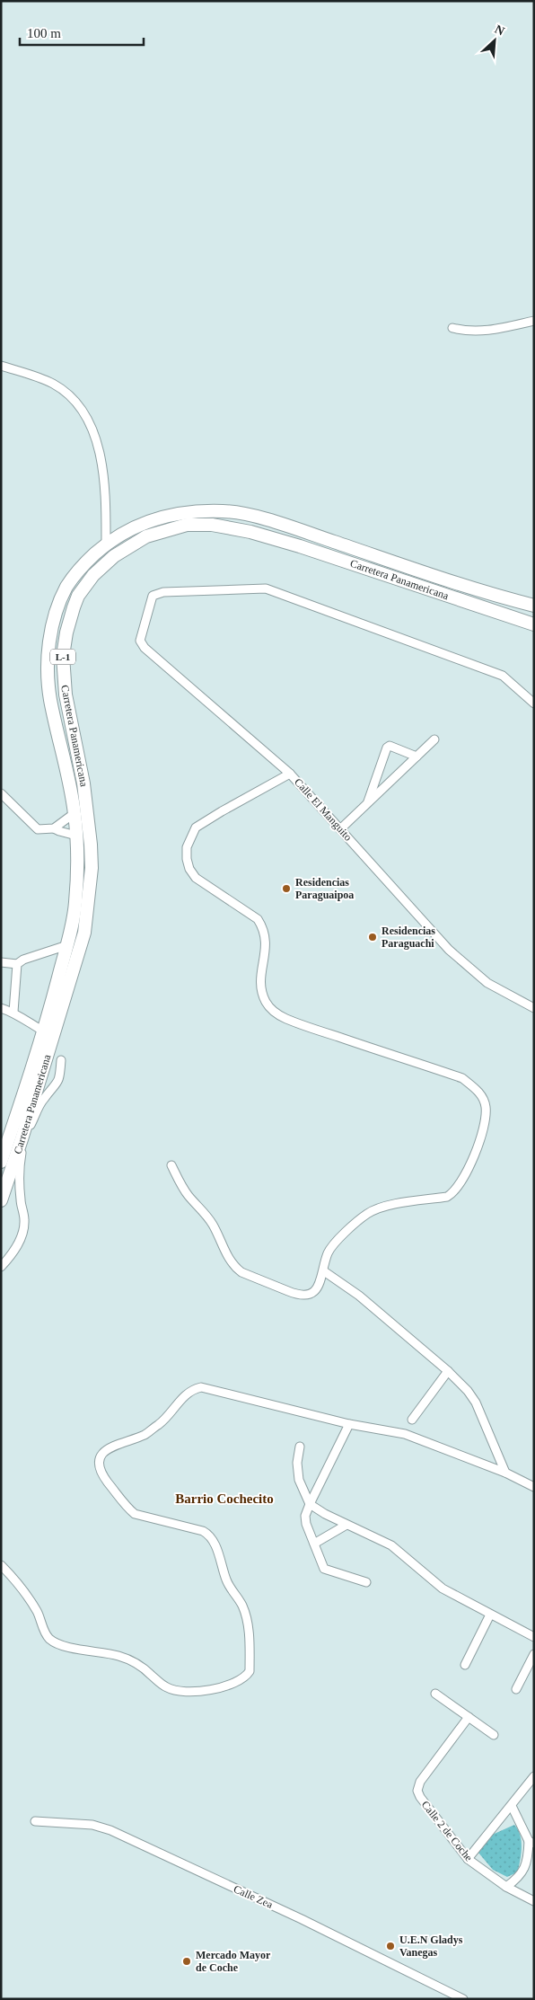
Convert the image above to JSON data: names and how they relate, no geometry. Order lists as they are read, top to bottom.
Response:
{
  "streets": {
    "main road": ["Carretera Panamericana", "L-1"],
    "street": ["Calle El Manguito", "Calle 2 de Coche", "Calle Zea"]
  },
  "districts": ["Barrio Cochecito"],
  "places": [
    "Residencias Paraguaipoa",
    "Residencias Paraguachi",
    "U.E.N Gladys Vanegas",
    "Mercado Mayor de Coche"
  ],
  "scale_bar": "100 m",
  "north": "top right"
}
